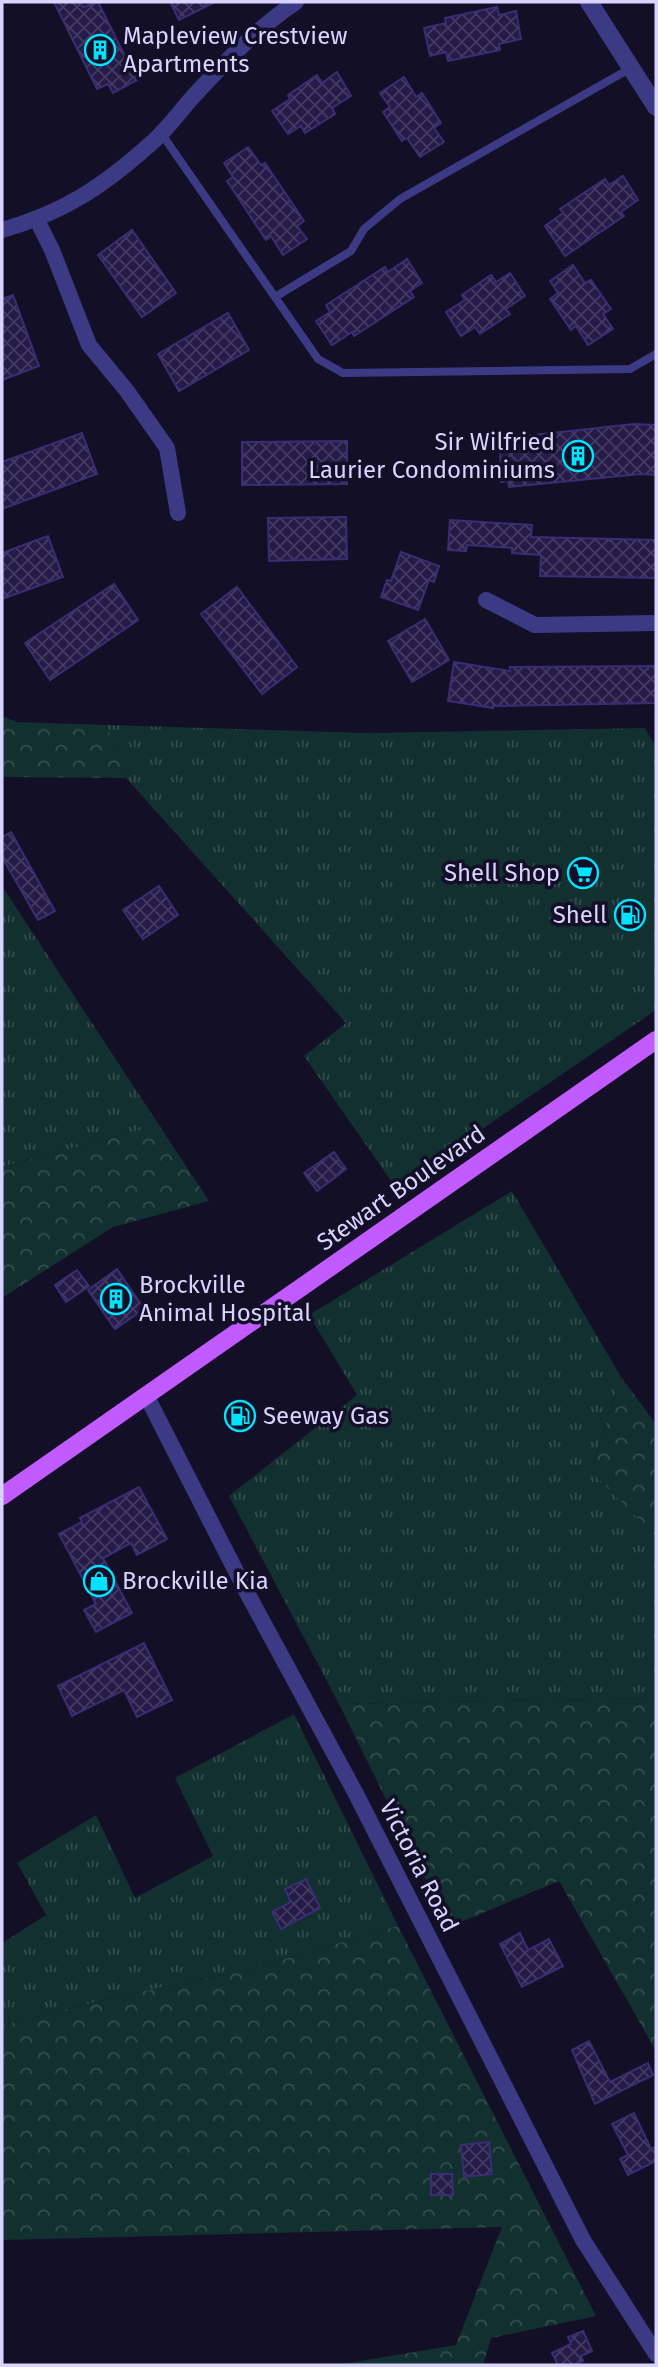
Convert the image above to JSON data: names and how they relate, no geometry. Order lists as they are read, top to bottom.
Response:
{
  "streets": {
    "main road": ["Stewart Boulevard"],
    "street": ["Victoria Road"]
  },
  "crossings": [
    ["Stewart Boulevard", "Victoria Road"]
  ],
  "places": {
    "building": ["Mapleview Crestview Apartments", "Sir Wilfried Laurier Condominiums", "Brockville Animal Hospital"],
    "supermarket": ["Shell Shop"],
    "fuel station": ["Shell", "Seeway Gas"],
    "shop": ["Brockville Kia"]
  }
}
